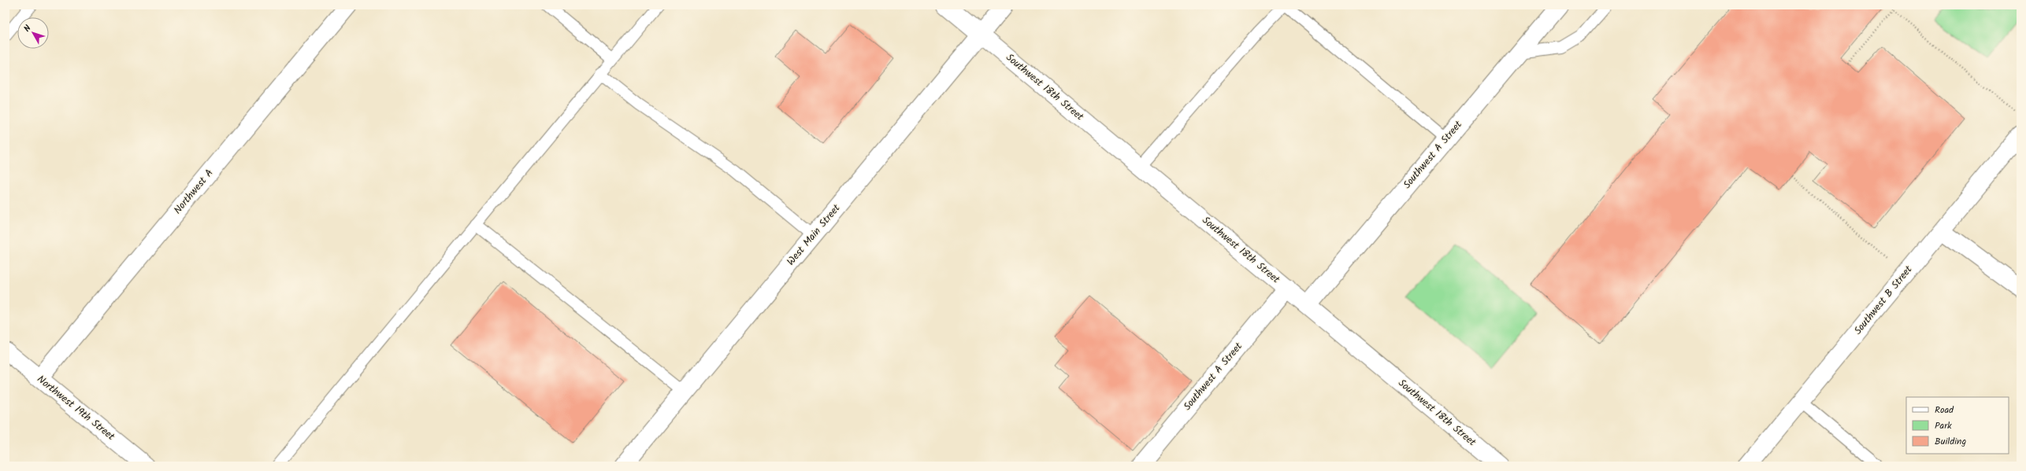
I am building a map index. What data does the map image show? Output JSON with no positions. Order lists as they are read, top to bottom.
{
  "streets": {
    "street": [
      "Southwest 18th Street",
      "Southwest A Street",
      "Northwest A",
      "West Main Street",
      "Southwest B Street",
      "Northwest 19th Street"
    ]
  },
  "crossings": [
    ["Southwest 18th Street", "Southwest A Street"],
    ["Southwest 18th Street", "West Main Street"],
    ["Northwest A", "Northwest 19th Street"]
  ],
  "legend": ["Road", "Park", "Building"],
  "north": "top left"
}
